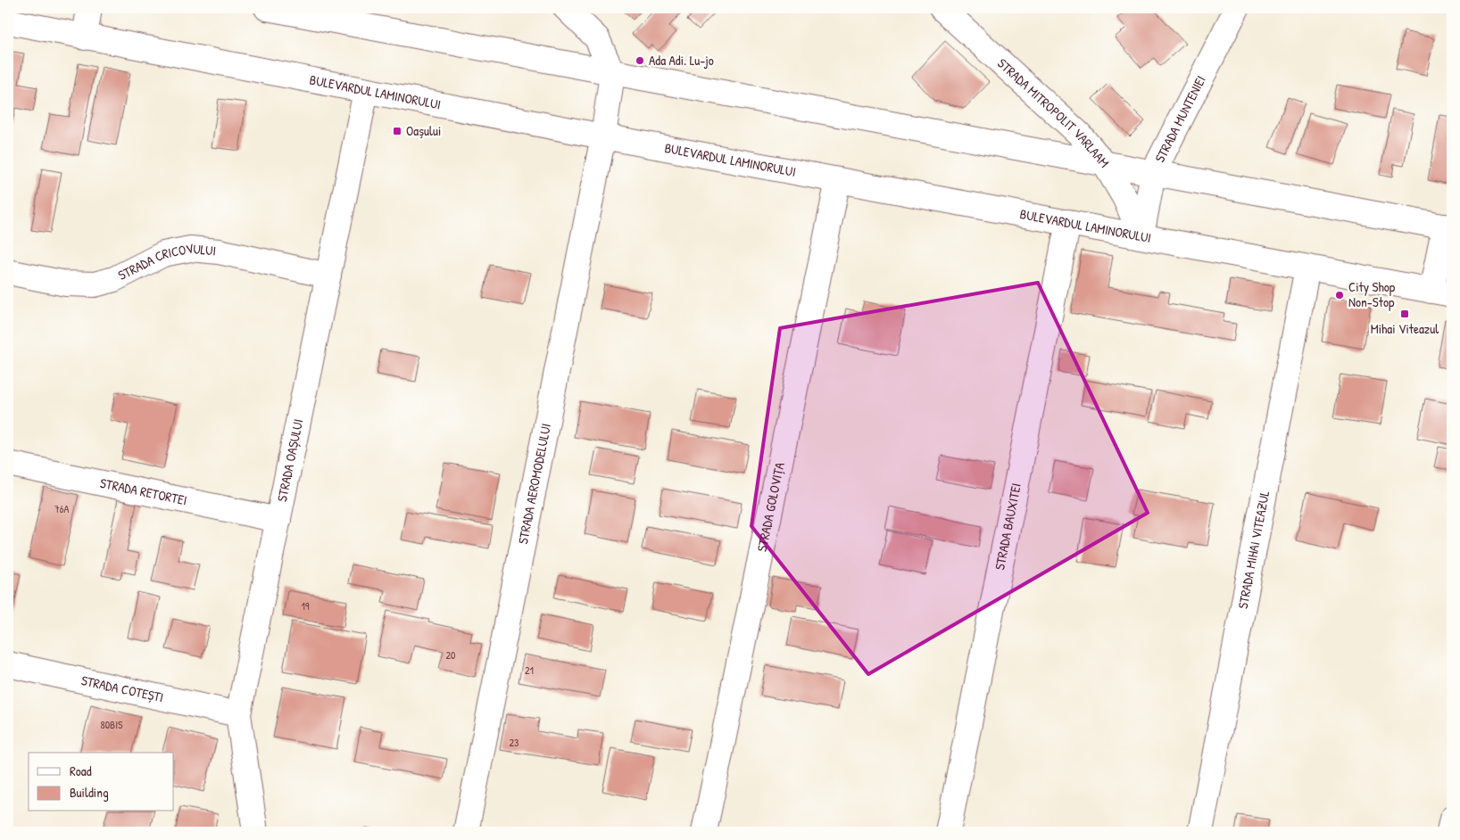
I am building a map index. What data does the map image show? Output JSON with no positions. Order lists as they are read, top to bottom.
{
  "streets": {
    "street": [
      "BULEVARDUL LAMINORULUI",
      "STRADA MITROPOLIT VARLAAM",
      "STRADA MUNTENIEI",
      "STRADA CRICOVULUI",
      "STRADA OAȘULUI",
      "STRADA AEROMODELULUI",
      "STRADA RETORTEI",
      "STRADA GOLOVIȚA",
      "STRADA BAUXITEI",
      "STRADA MIHAI VITEAZUL",
      "STRADA COTEȘTI"
    ]
  },
  "crossings": [
    ["BULEVARDUL LAMINORULUI", "STRADA MITROPOLIT VARLAAM"],
    ["BULEVARDUL LAMINORULUI", "STRADA MUNTENIEI"],
    ["BULEVARDUL LAMINORULUI", "STRADA OAȘULUI"],
    ["BULEVARDUL LAMINORULUI", "STRADA AEROMODELULUI"],
    ["BULEVARDUL LAMINORULUI", "STRADA GOLOVIȚA"],
    ["BULEVARDUL LAMINORULUI", "STRADA BAUXITEI"],
    ["BULEVARDUL LAMINORULUI", "STRADA MIHAI VITEAZUL"],
    ["STRADA MITROPOLIT VARLAAM", "STRADA MUNTENIEI"],
    ["STRADA CRICOVULUI", "STRADA OAȘULUI"],
    ["STRADA OAȘULUI", "STRADA RETORTEI"],
    ["STRADA OAȘULUI", "STRADA COTEȘTI"]
  ],
  "places": {
    "other": ["Ada Adi. Lu-jo", "City Shop Non-Stop"],
    "transit": ["Oașului", "Mihai Viteazul"]
  },
  "house_numbers": [
    "76A",
    "19",
    "20",
    "21",
    "80BIS",
    "23"
  ],
  "legend": ["Road", "Building"]
}
